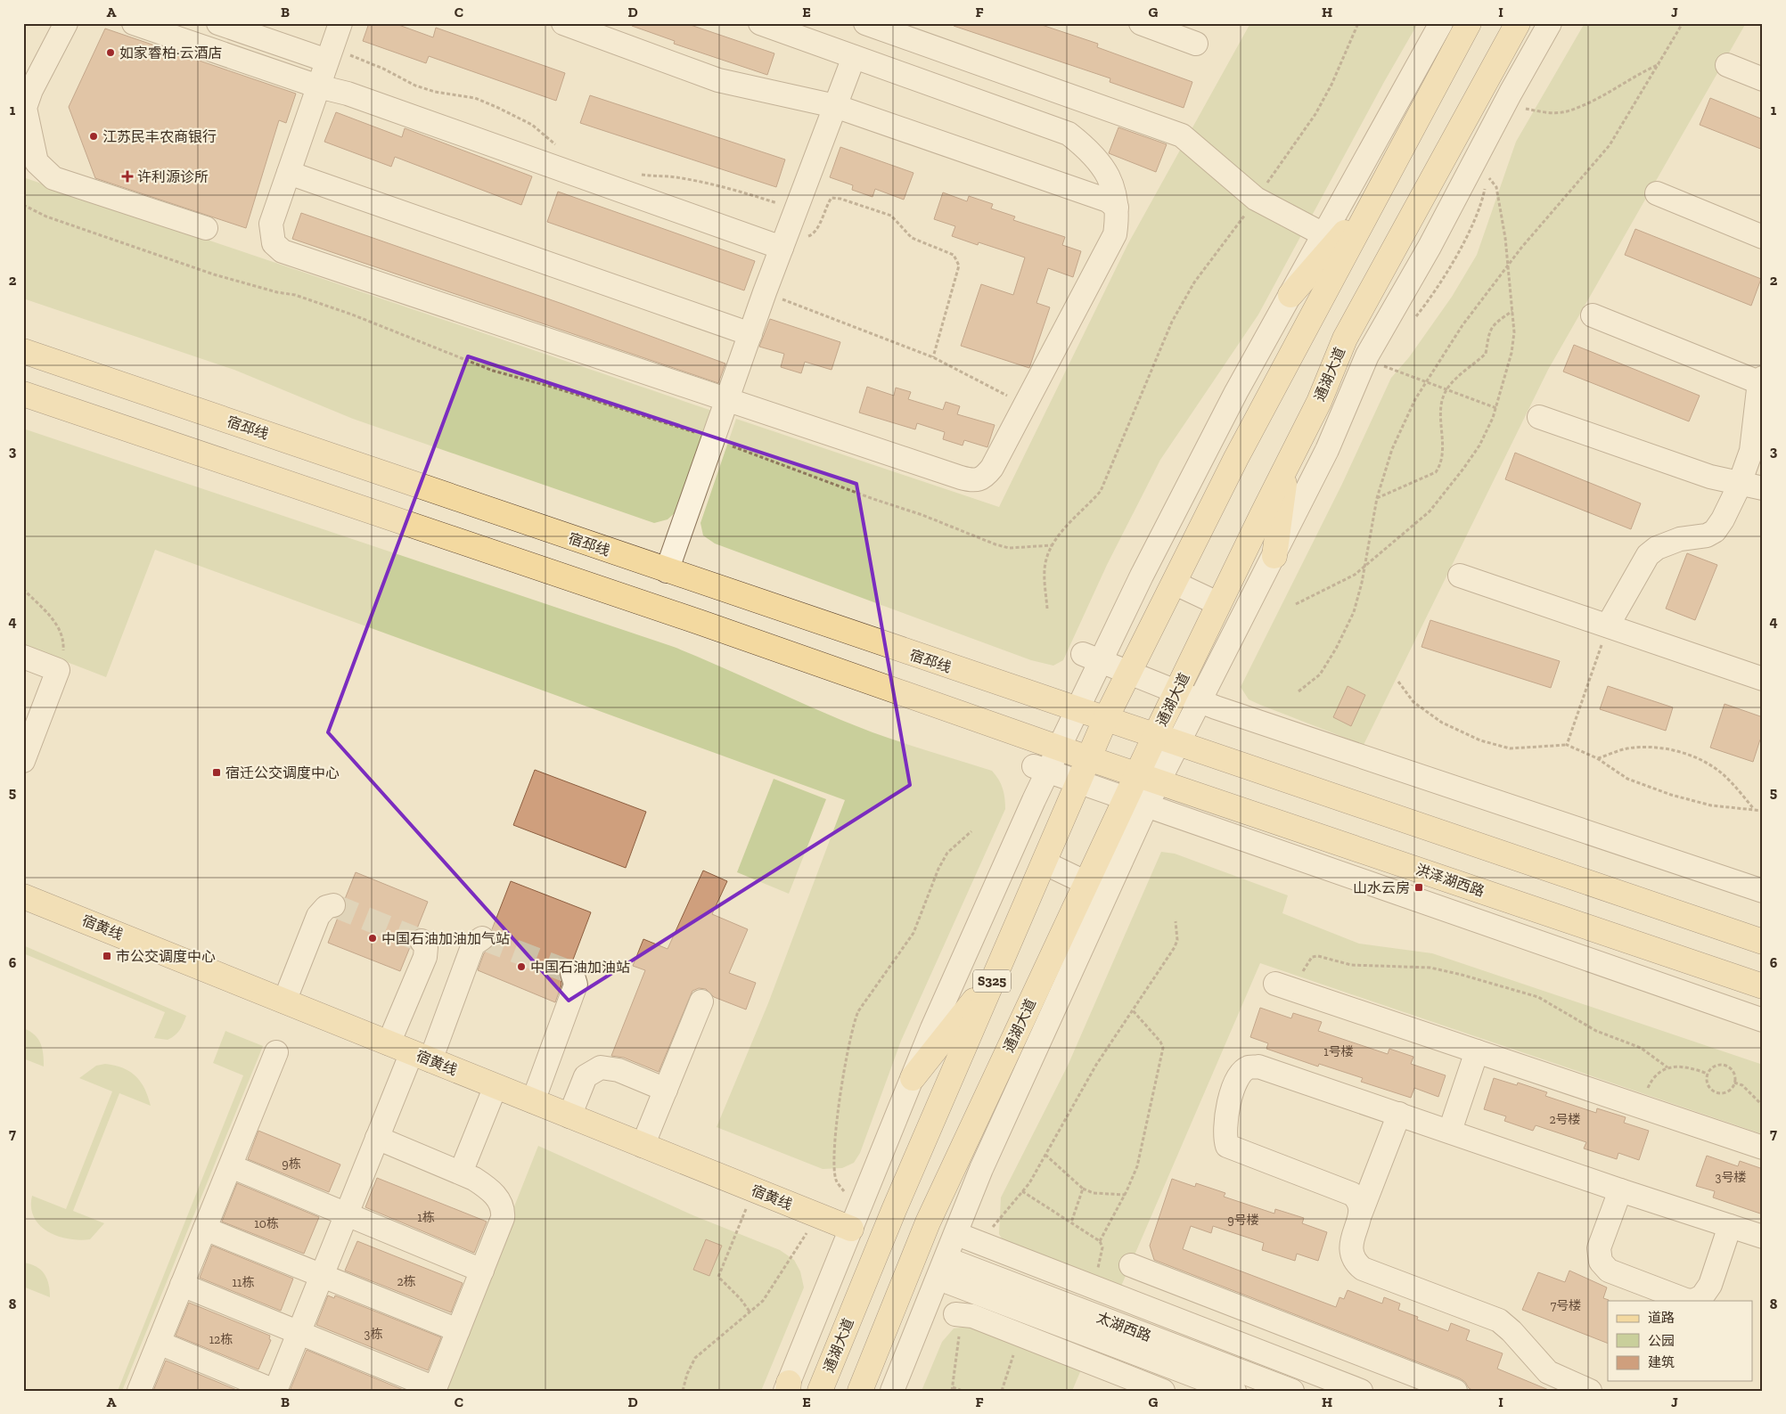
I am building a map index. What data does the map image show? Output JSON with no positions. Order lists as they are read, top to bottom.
{
  "streets": {
    "main road": [
      "通湖大道",
      "宿邳线",
      "洪泽湖西路",
      "宿黄线",
      "S325"
    ],
    "street": ["太湖西路"]
  },
  "crossings": [
    ["通湖大道", "宿邳线"],
    ["通湖大道", "洪泽湖西路"]
  ],
  "places": {
    "other": [
      "如家睿柏·云酒店",
      "江苏民丰农商银行",
      "中国石油加油加气站",
      "中国石油加油站"
    ],
    "health": ["许利源诊所"],
    "transit": ["宿迁公交调度中心", "山水云房", "市公交调度中心"]
  },
  "house_numbers": [
    "1号楼",
    "2号楼",
    "9栋",
    "3号楼",
    "1栋",
    "9号楼",
    "10栋",
    "2栋",
    "11栋",
    "7号楼",
    "3栋",
    "12栋"
  ],
  "legend": ["道路", "公园", "建筑"],
  "grid": {
    "columns": [
      "A",
      "B",
      "C",
      "D",
      "E",
      "F",
      "G",
      "H",
      "I",
      "J"
    ],
    "rows": [
      "1",
      "2",
      "3",
      "4",
      "5",
      "6",
      "7",
      "8"
    ]
  }
}
